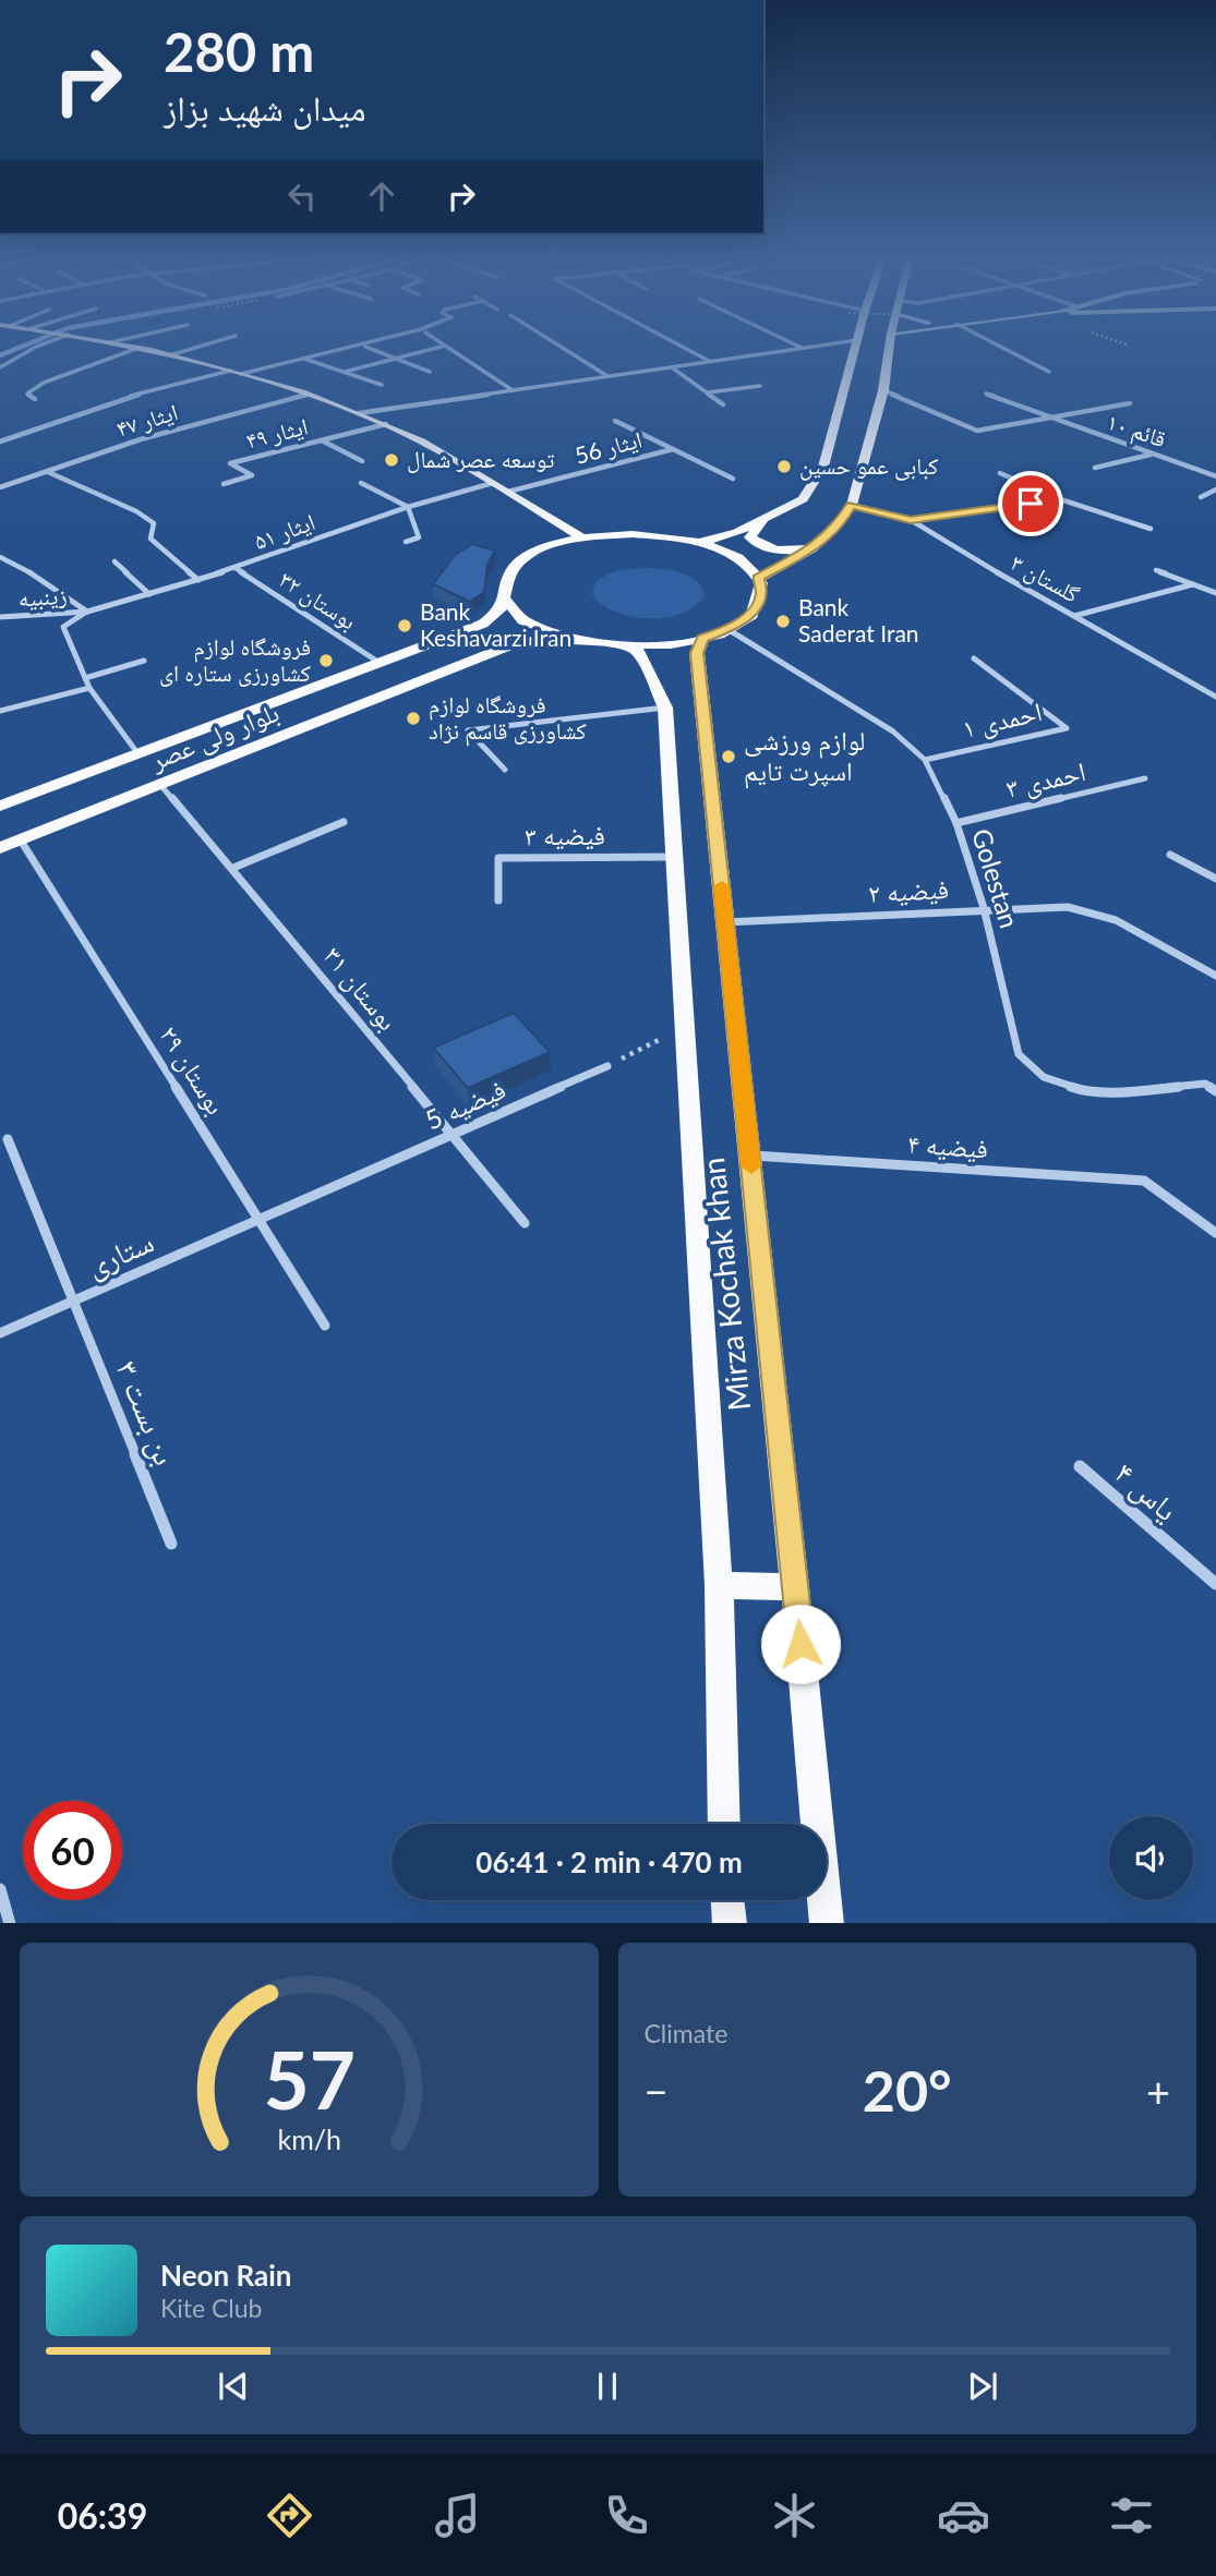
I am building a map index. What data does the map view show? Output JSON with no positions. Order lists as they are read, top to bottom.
{
  "streets": {
    "main road": ["بلوار ولی عصر", "Mirza Kochak khan"],
    "street": [
      "ایثار ۴۷",
      "قائم ۱۰",
      "ایثار ۴۹",
      "ایثار 56",
      "ایثار ۵۱",
      "گلستان ۳",
      "زینبیه",
      "بوستان ۳۲",
      "احمدی ۱",
      "احمدی ۳",
      "فیضیه ۳",
      "Golestan",
      "فیضیه ۲",
      "بوستان ۳۱",
      "بوستان ۲۹",
      "فیضیه 5",
      "فیضیه ۴",
      "ستاری",
      "بن بست ۳",
      "یاس ۴"
    ]
  },
  "crossings": [
    ["ایثار ۵۱", "زینبیه"],
    ["ایثار ۵۱", "بوستان ۳۲"],
    ["بوستان ۳۲", "بلوار ولی عصر"],
    ["احمدی ۱", "Golestan"],
    ["بلوار ولی عصر", "بوستان ۳۱"],
    ["بلوار ولی عصر", "بوستان ۲۹"],
    ["احمدی ۳", "Golestan"],
    ["فیضیه ۳", "Mirza Kochak khan"],
    ["Golestan", "فیضیه ۲"],
    ["فیضیه ۲", "Mirza Kochak khan"],
    ["بوستان ۳۱", "فیضیه 5"],
    ["بوستان ۲۹", "فیضیه 5"],
    ["بوستان ۲۹", "ستاری"],
    ["فیضیه 5", "ستاری"],
    ["فیضیه ۴", "Mirza Kochak khan"],
    ["ستاری", "بن بست ۳"]
  ],
  "places": [
    "توسعه عصر شمال",
    "کبابی عمو حسین",
    "Bank Saderat Iran",
    "Bank Keshavarzi Iran",
    "فروشگاه لوازم کشاورزی ستاره ای",
    "فروشگاه لوازم کشاورزی قاسم نژاد",
    "لوازم ورزشی اسپرت تایم"
  ],
  "page": {
    "turn": ["280 m", "میدان شهید بزاز"],
    "limit": "60",
    "trip": "06:41 · 2 min · 470 m",
    "tile": "Climate",
    "heat": ["−", "20°", "+"],
    "song": ["Neon Rain", "Kite Club"],
    "tabs": "06:39",
    "gauge": ["57", "km/h"]
  }
}
